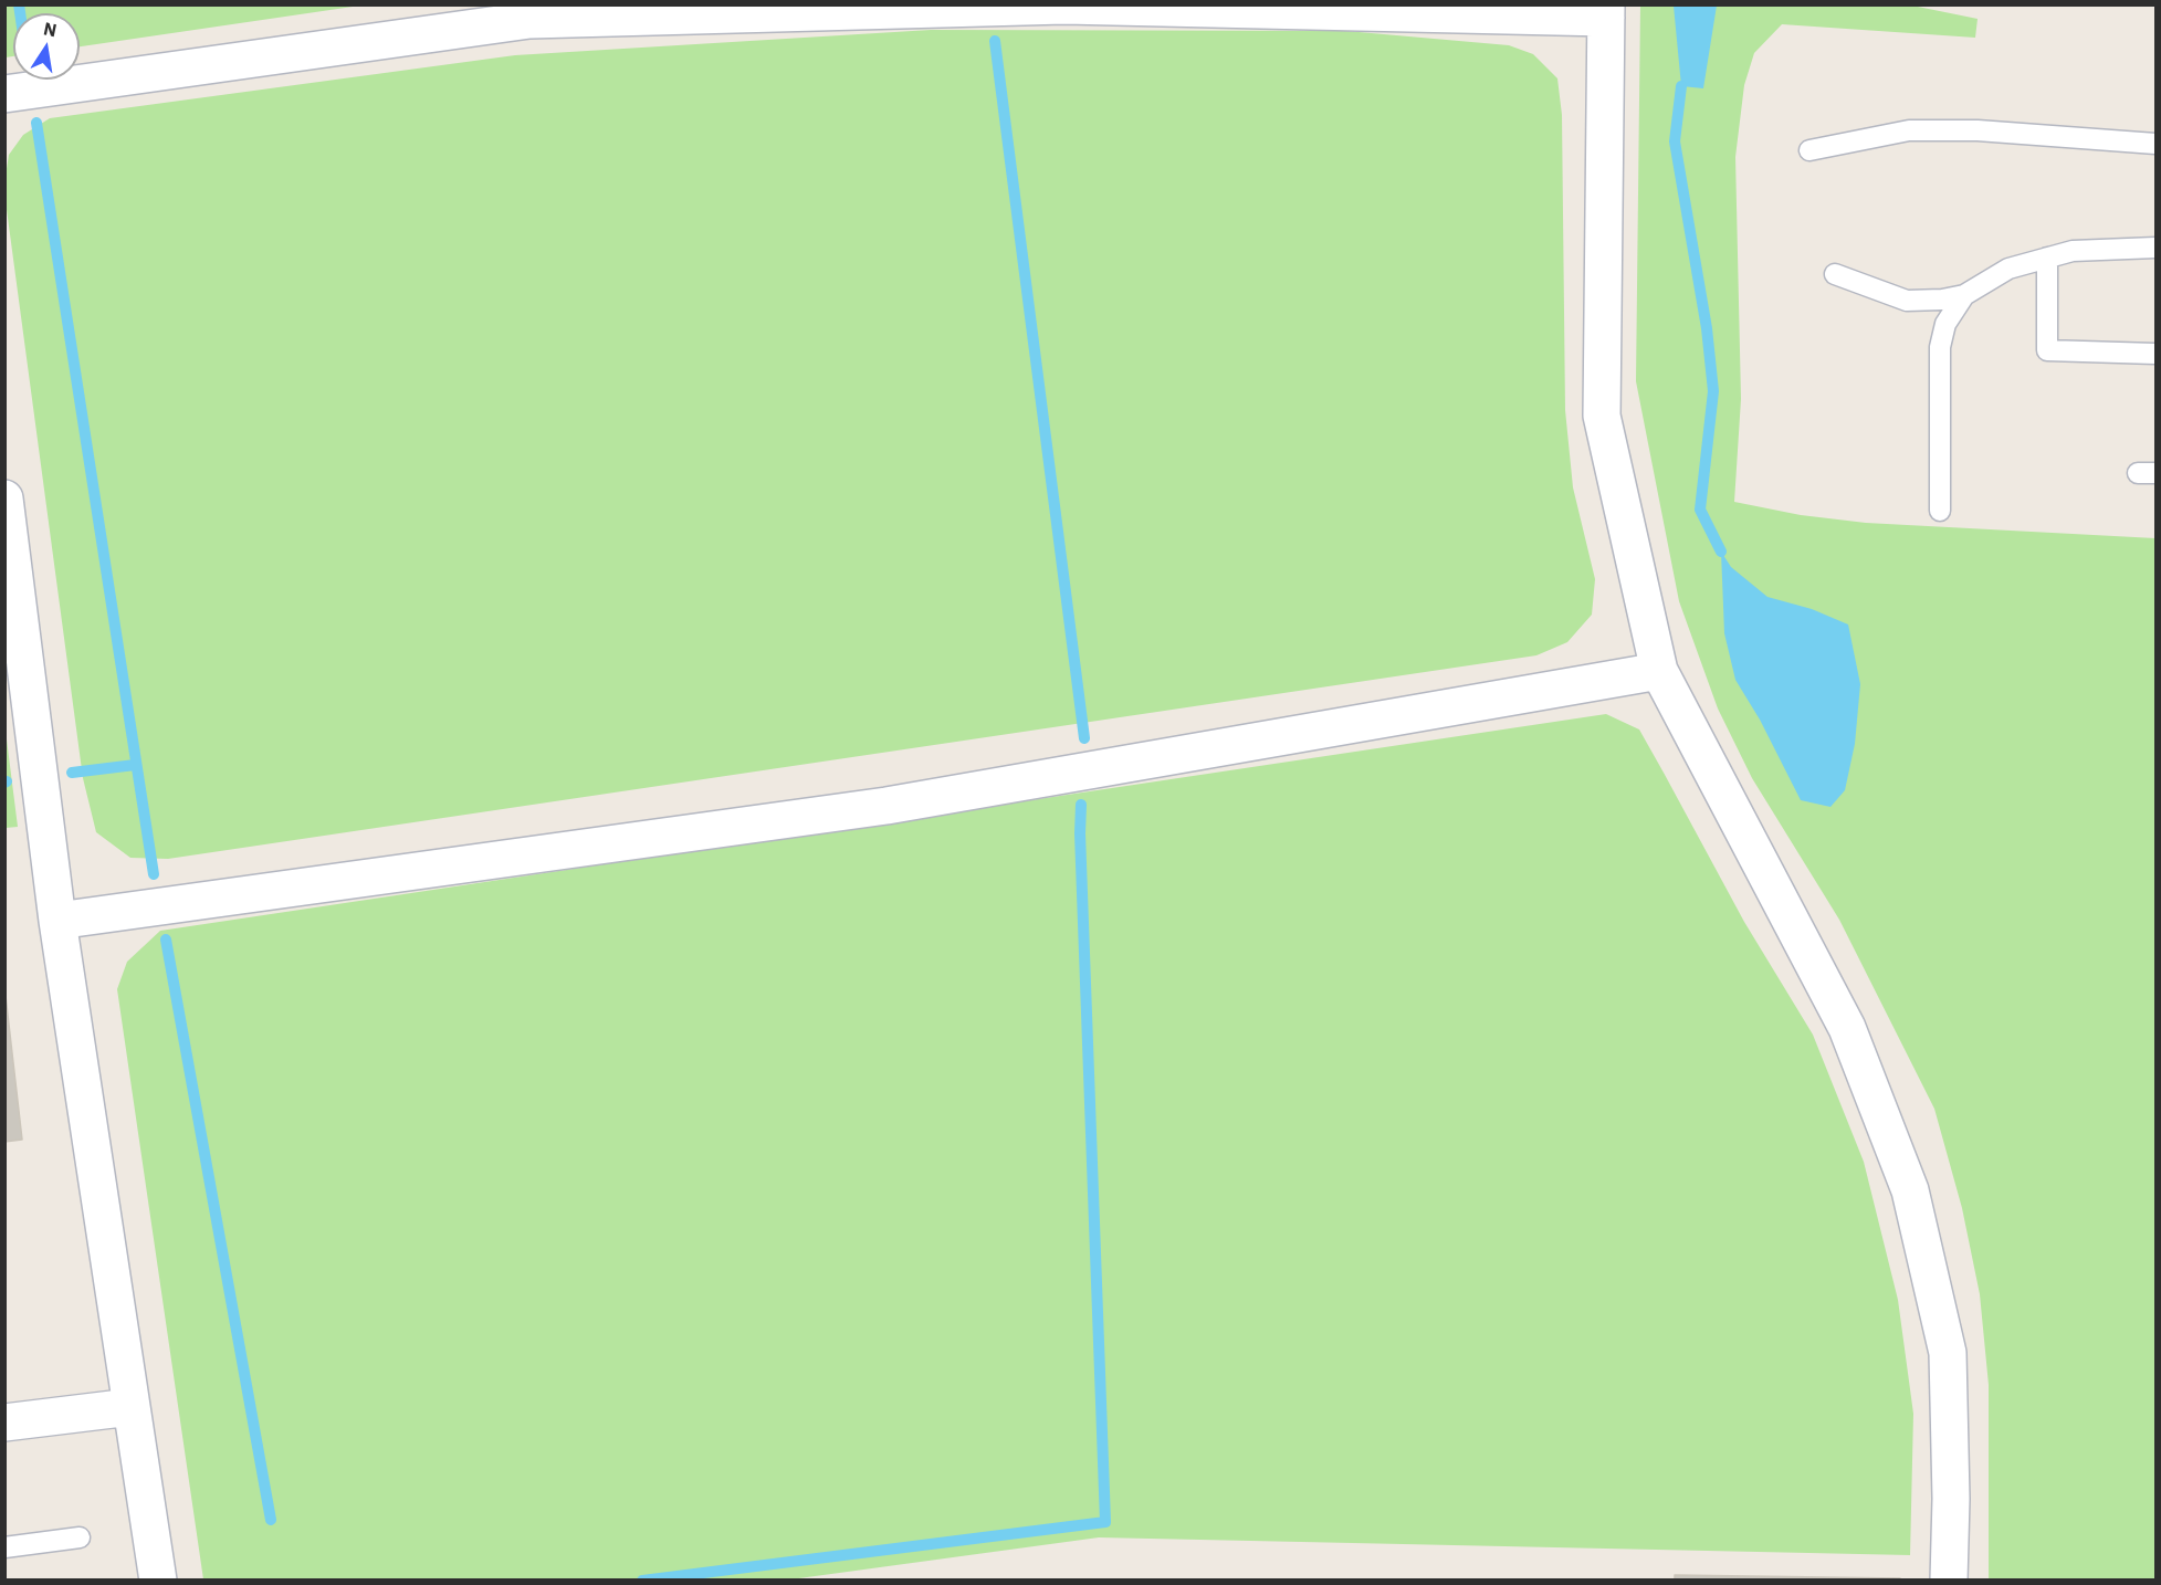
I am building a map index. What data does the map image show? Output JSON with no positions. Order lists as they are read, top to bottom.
{
  "north": "top"
}
